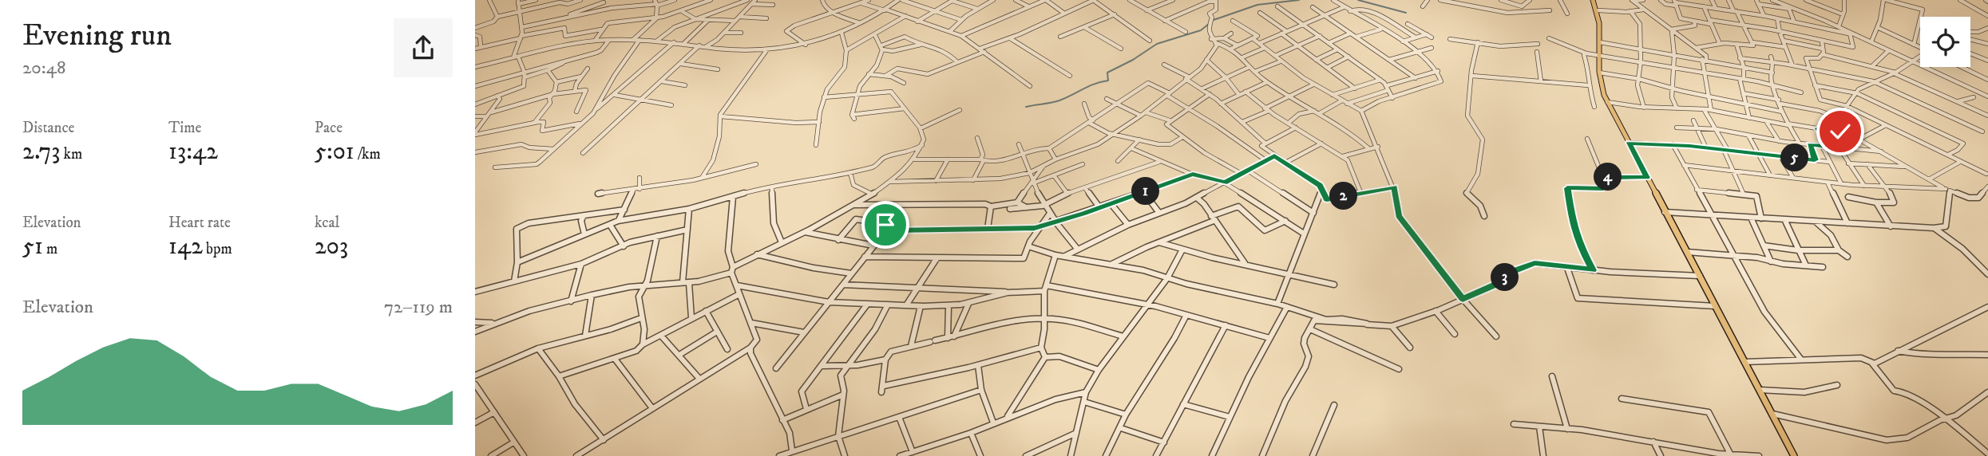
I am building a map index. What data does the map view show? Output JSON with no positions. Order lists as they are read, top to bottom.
{
  "page": {
    "heading": ["Evening run", "20:48"],
    "stats": [
      ["Distance", "2.73 km"],
      ["Time", "13:42"],
      ["Pace", "5:01 /km"],
      ["Elevation", "51 m"],
      ["Heart rate", "142 bpm"],
      ["kcal", "203"]
    ],
    "pins": [
      "5",
      "4",
      "1",
      "2",
      "3"
    ],
    "chart": ["Elevation", "72–119 m"]
  }
}
